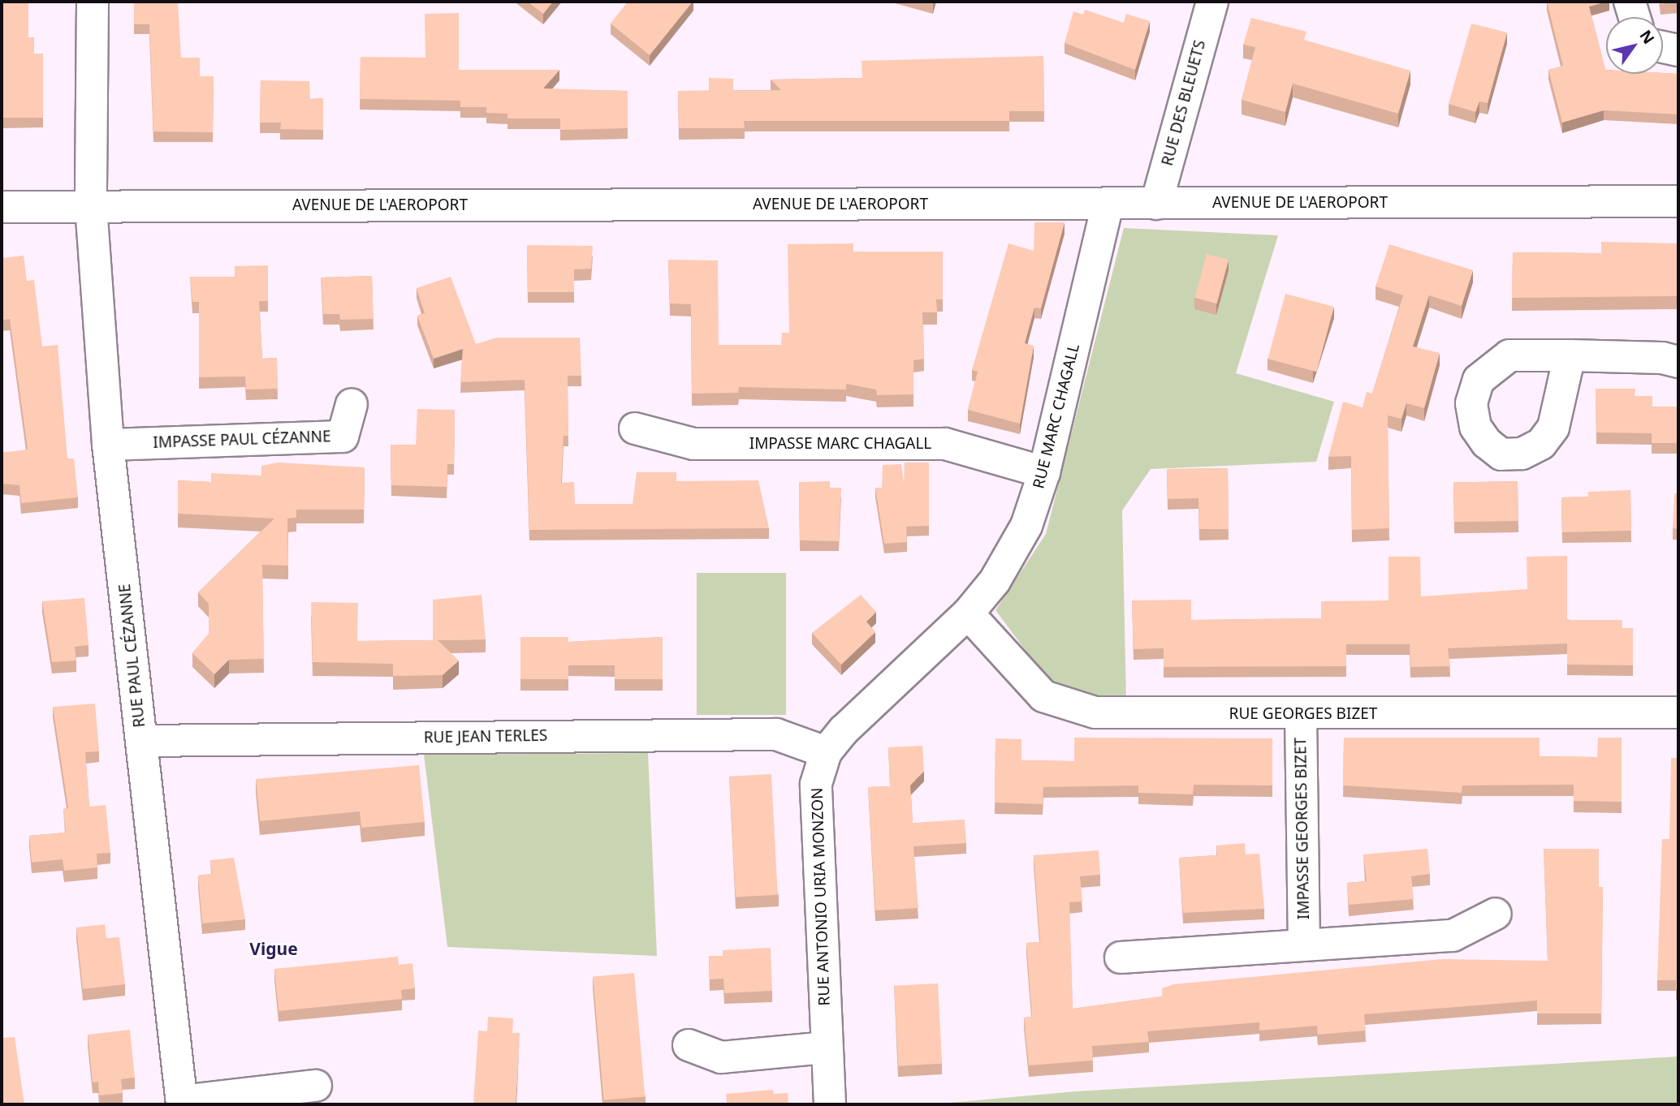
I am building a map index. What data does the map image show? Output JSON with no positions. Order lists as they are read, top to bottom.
{
  "streets": {
    "street": [
      "RUE DES BLEUETS",
      "AVENUE DE L'AEROPORT",
      "RUE MARC CHAGALL",
      "IMPASSE PAUL CÉZANNE",
      "IMPASSE MARC CHAGALL",
      "RUE PAUL CÉZANNE",
      "RUE GEORGES BIZET",
      "RUE JEAN TERLES",
      "IMPASSE GEORGES BIZET",
      "RUE ANTONIO URIA MONZON"
    ]
  },
  "crossings": [
    ["RUE DES BLEUETS", "AVENUE DE L'AEROPORT"],
    ["AVENUE DE L'AEROPORT", "RUE MARC CHAGALL"],
    ["AVENUE DE L'AEROPORT", "RUE PAUL CÉZANNE"],
    ["RUE MARC CHAGALL", "IMPASSE MARC CHAGALL"],
    ["RUE MARC CHAGALL", "RUE GEORGES BIZET"],
    ["RUE MARC CHAGALL", "RUE ANTONIO URIA MONZON"],
    ["IMPASSE PAUL CÉZANNE", "RUE PAUL CÉZANNE"],
    ["RUE PAUL CÉZANNE", "RUE JEAN TERLES"],
    ["RUE GEORGES BIZET", "IMPASSE GEORGES BIZET"],
    ["RUE GEORGES BIZET", "RUE ANTONIO URIA MONZON"],
    ["RUE JEAN TERLES", "RUE ANTONIO URIA MONZON"]
  ],
  "districts": ["Vigue"],
  "north": "top right"
}
